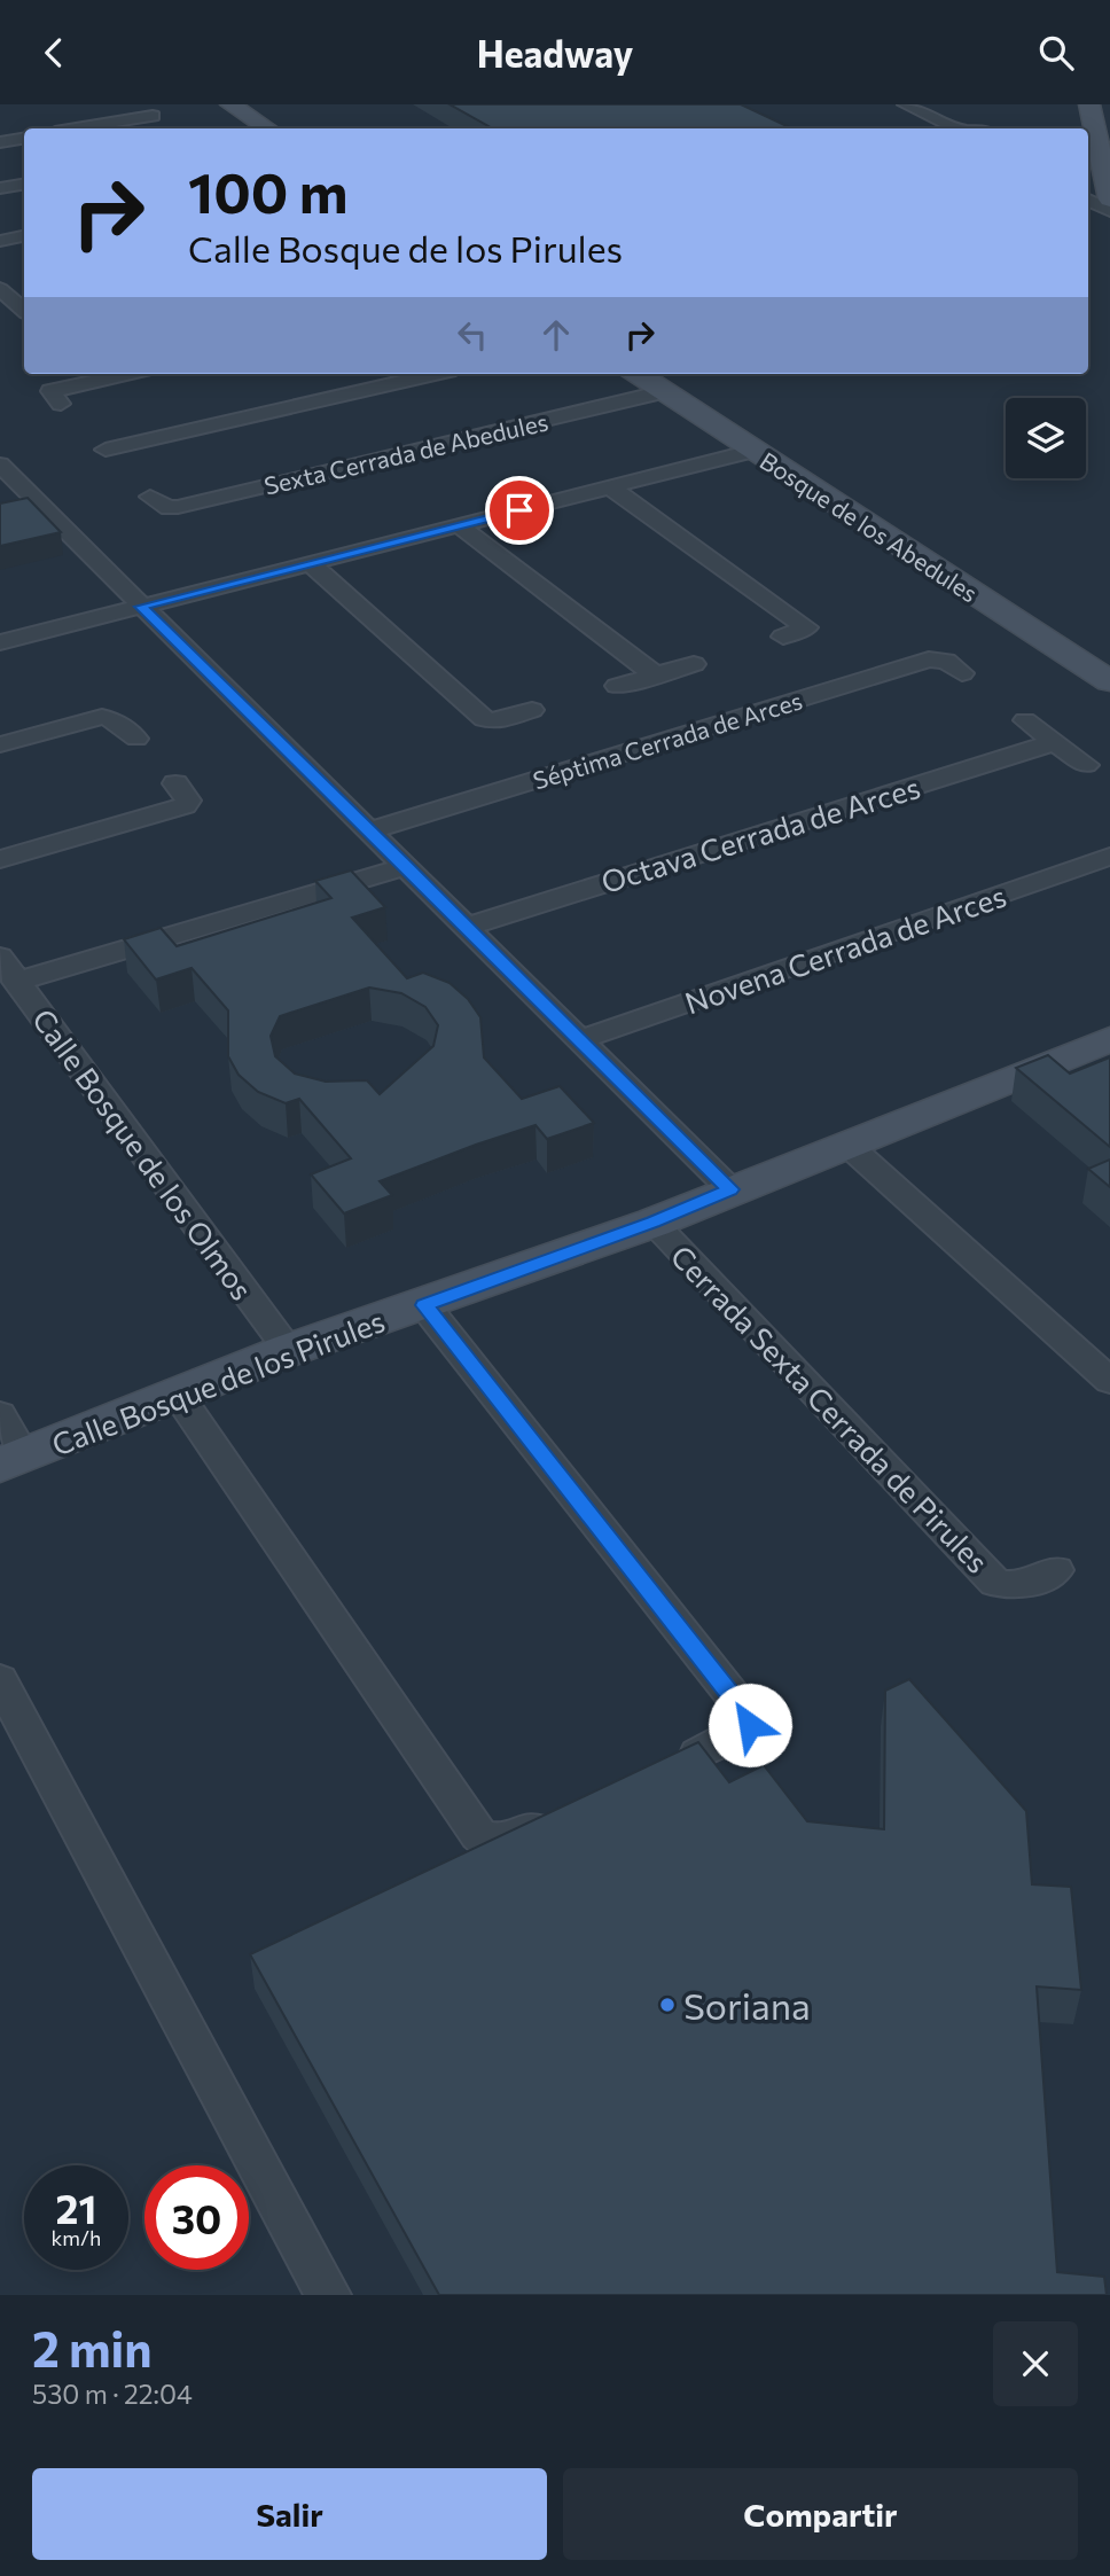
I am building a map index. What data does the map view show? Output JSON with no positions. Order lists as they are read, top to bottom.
{
  "streets": {
    "street": [
      "Sexta Cerrada de Abedules",
      "Bosque de los Abedules",
      "Séptima Cerrada de Arces",
      "Octava Cerrada de Arces",
      "Novena Cerrada de Arces",
      "Calle Bosque de los Olmos",
      "Calle Bosque de los Pirules",
      "Cerrada Sexta Cerrada de Pirules"
    ]
  },
  "crossings": [
    ["Sexta Cerrada de Abedules", "Bosque de los Abedules"],
    ["Calle Bosque de los Olmos", "Calle Bosque de los Pirules"],
    ["Calle Bosque de los Pirules", "Cerrada Sexta Cerrada de Pirules"]
  ],
  "places": ["Soriana"],
  "page": {
    "header": "Headway",
    "turn": ["100 m", "Calle Bosque de los Pirules"],
    "speed": "21 km/h",
    "limit": "30",
    "heading": ["2 min", "530 m · 22:04"],
    "buttons": ["Salir", "Compartir"]
  }
}
